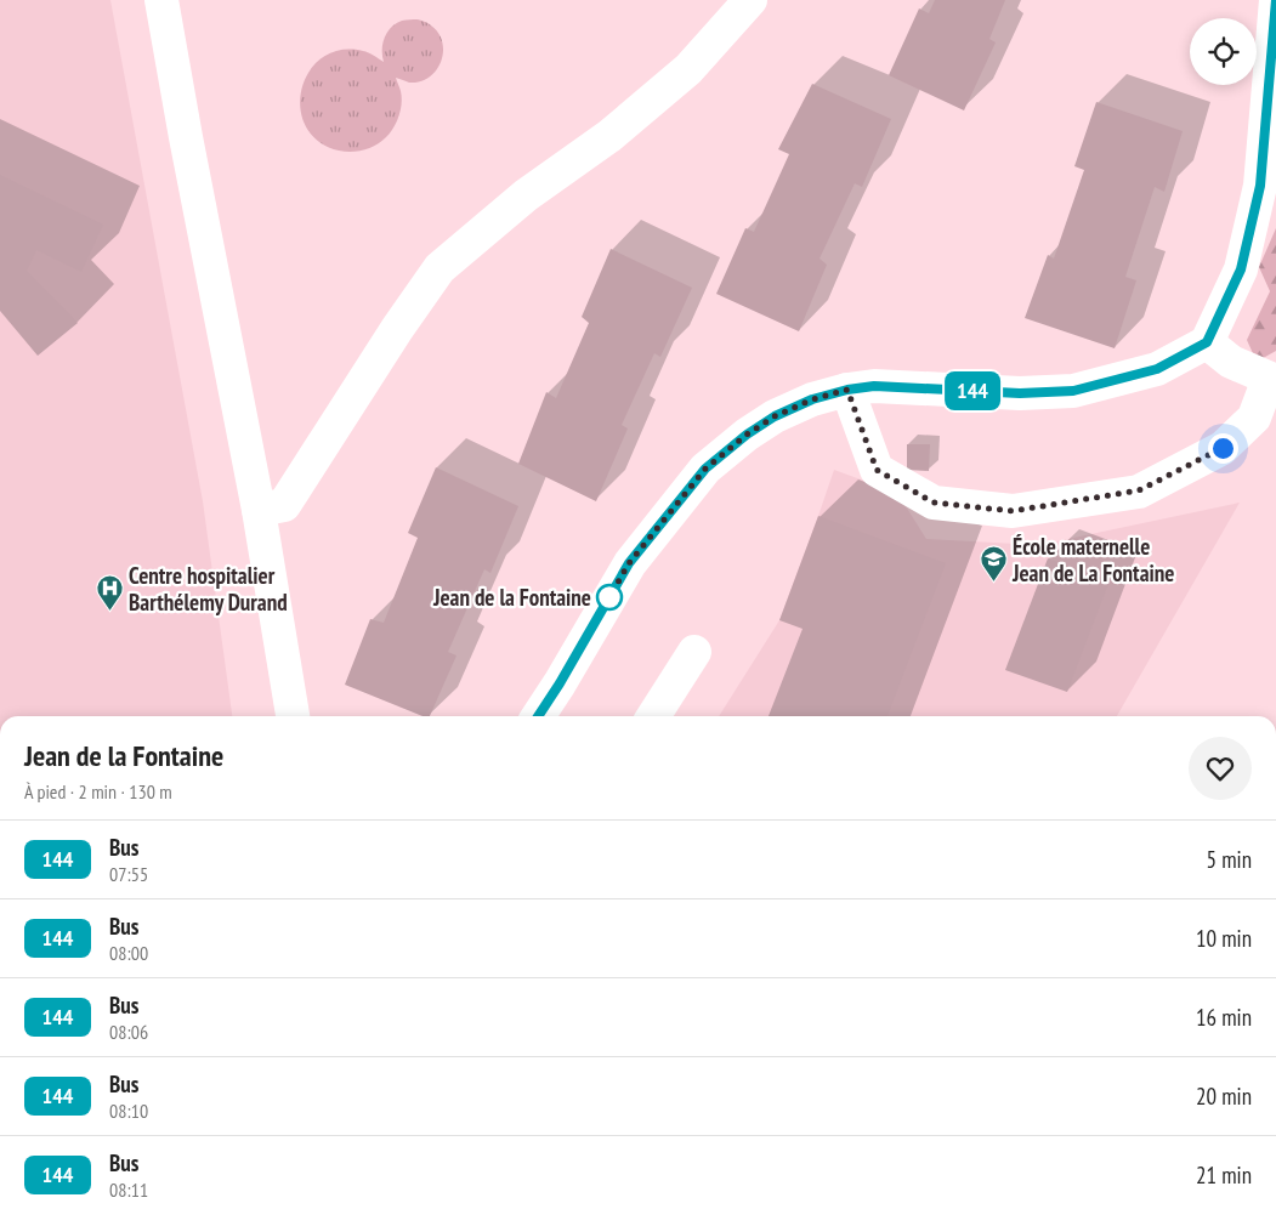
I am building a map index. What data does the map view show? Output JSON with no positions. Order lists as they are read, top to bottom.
{
  "places": {
    "school or university": ["École maternelle Jean de La Fontaine"],
    "other": ["Jean de la Fontaine"],
    "hospital": ["Centre hospitalier Barthélemy Durand"]
  },
  "lines": ["bus line 144"],
  "page": {
    "on_map": "144",
    "heading": ["Jean de la Fontaine", "À pied · 2 min · 130 m"],
    "list": [
      {
        "mark": "144",
        "name": "Bus",
        "note": "07:55",
        "value": "5 min"
      },
      {
        "mark": "144",
        "name": "Bus",
        "note": "08:00",
        "value": "10 min"
      },
      {
        "mark": "144",
        "name": "Bus",
        "note": "08:06",
        "value": "16 min"
      },
      {
        "mark": "144",
        "name": "Bus",
        "note": "08:10",
        "value": "20 min"
      },
      {
        "mark": "144",
        "name": "Bus",
        "note": "08:11",
        "value": "21 min"
      }
    ]
  }
}
